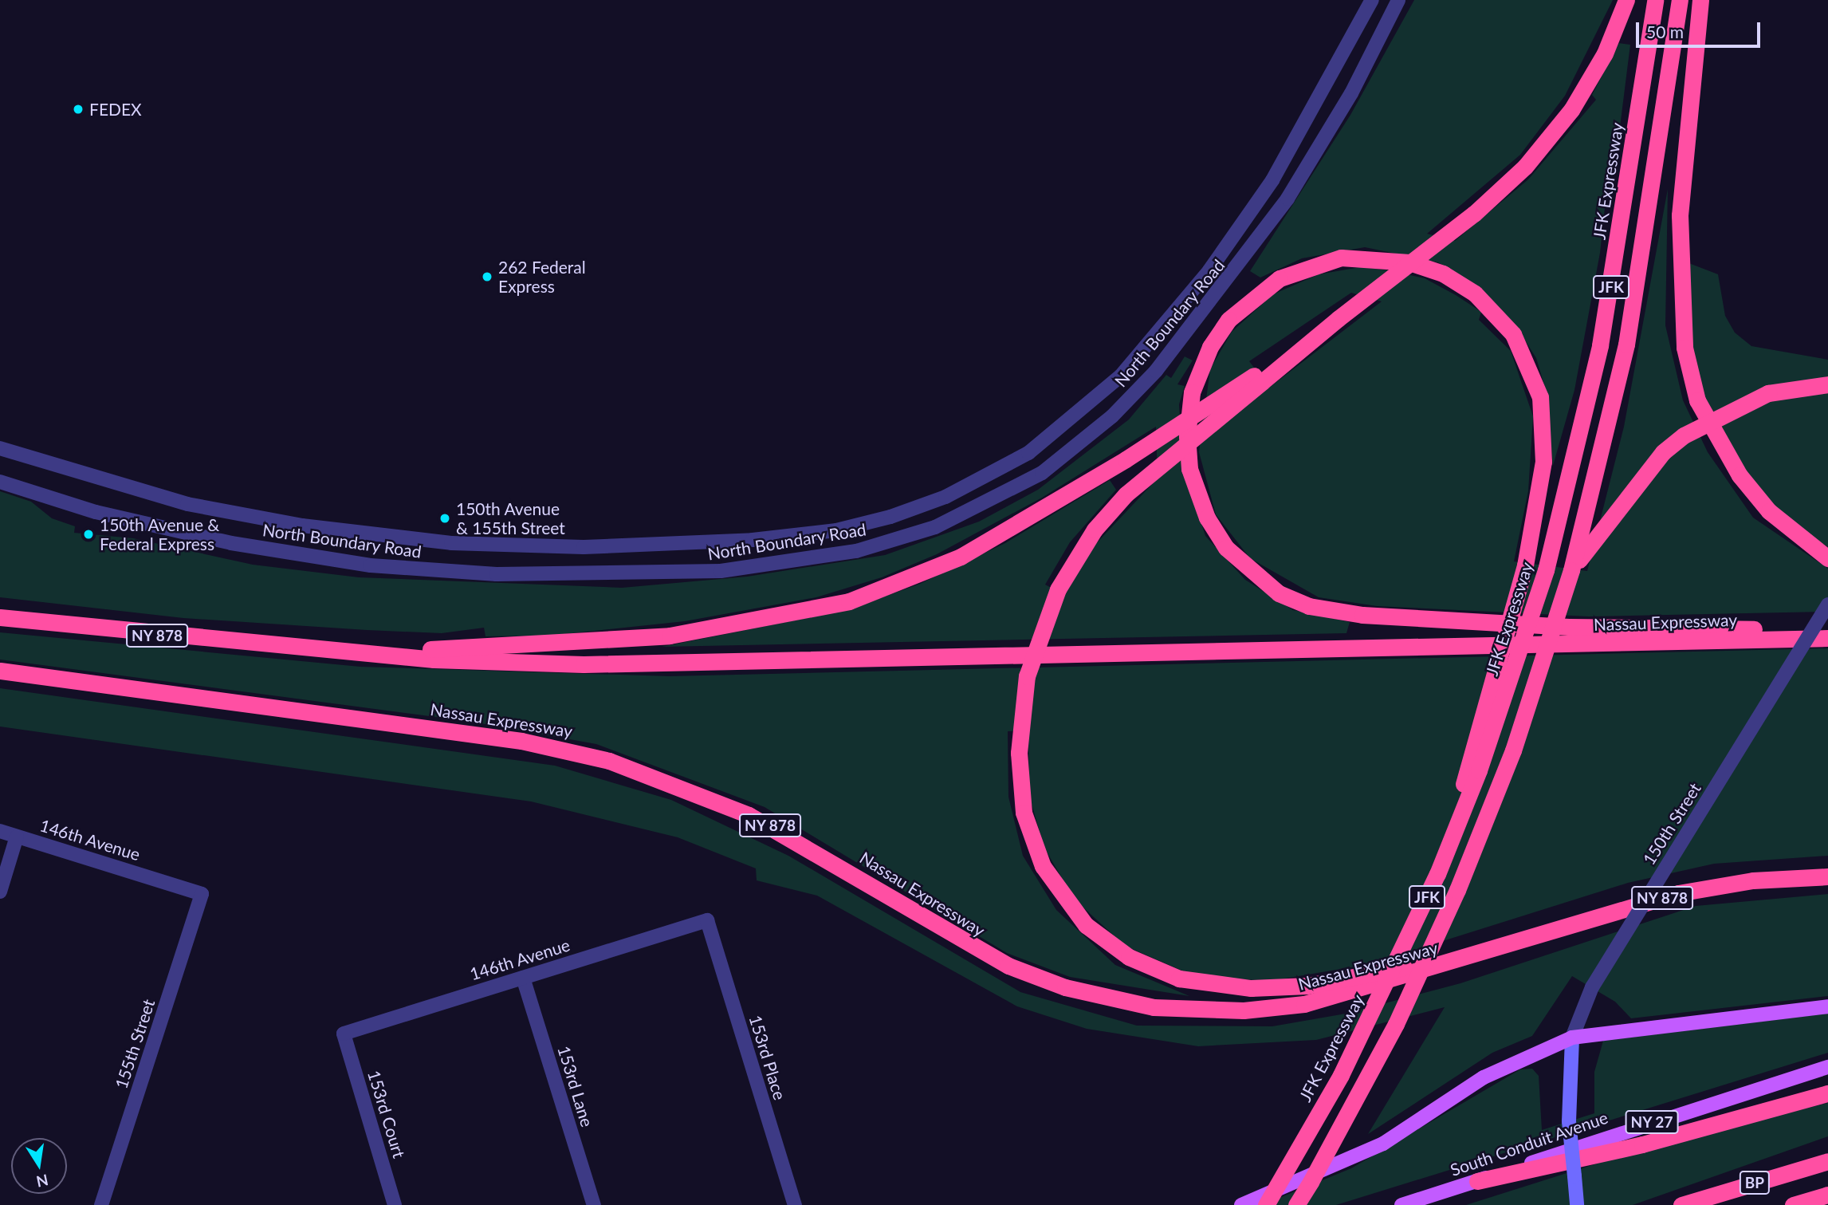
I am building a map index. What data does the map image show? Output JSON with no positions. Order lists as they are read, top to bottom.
{
  "streets": {
    "highway": [
      "JFK Expressway",
      "JFK",
      "Nassau Expressway",
      "NY 878",
      "BP"
    ],
    "main road": ["150th Street", "NY 27", "South Conduit Avenue"],
    "street": [
      "North Boundary Road",
      "146th Avenue",
      "155th Street",
      "153rd Place",
      "153rd Lane",
      "153rd Court"
    ]
  },
  "crossings": [
    ["146th Avenue", "155th Street"],
    ["146th Avenue", "153rd Place"],
    ["146th Avenue", "153rd Lane"],
    ["146th Avenue", "153rd Court"]
  ],
  "places": [
    "FEDEX",
    "262 Federal Express",
    "150th Avenue & 155th Street",
    "150th Avenue & Federal Express"
  ],
  "scale_bar": "50 m",
  "north": "bottom"
}
